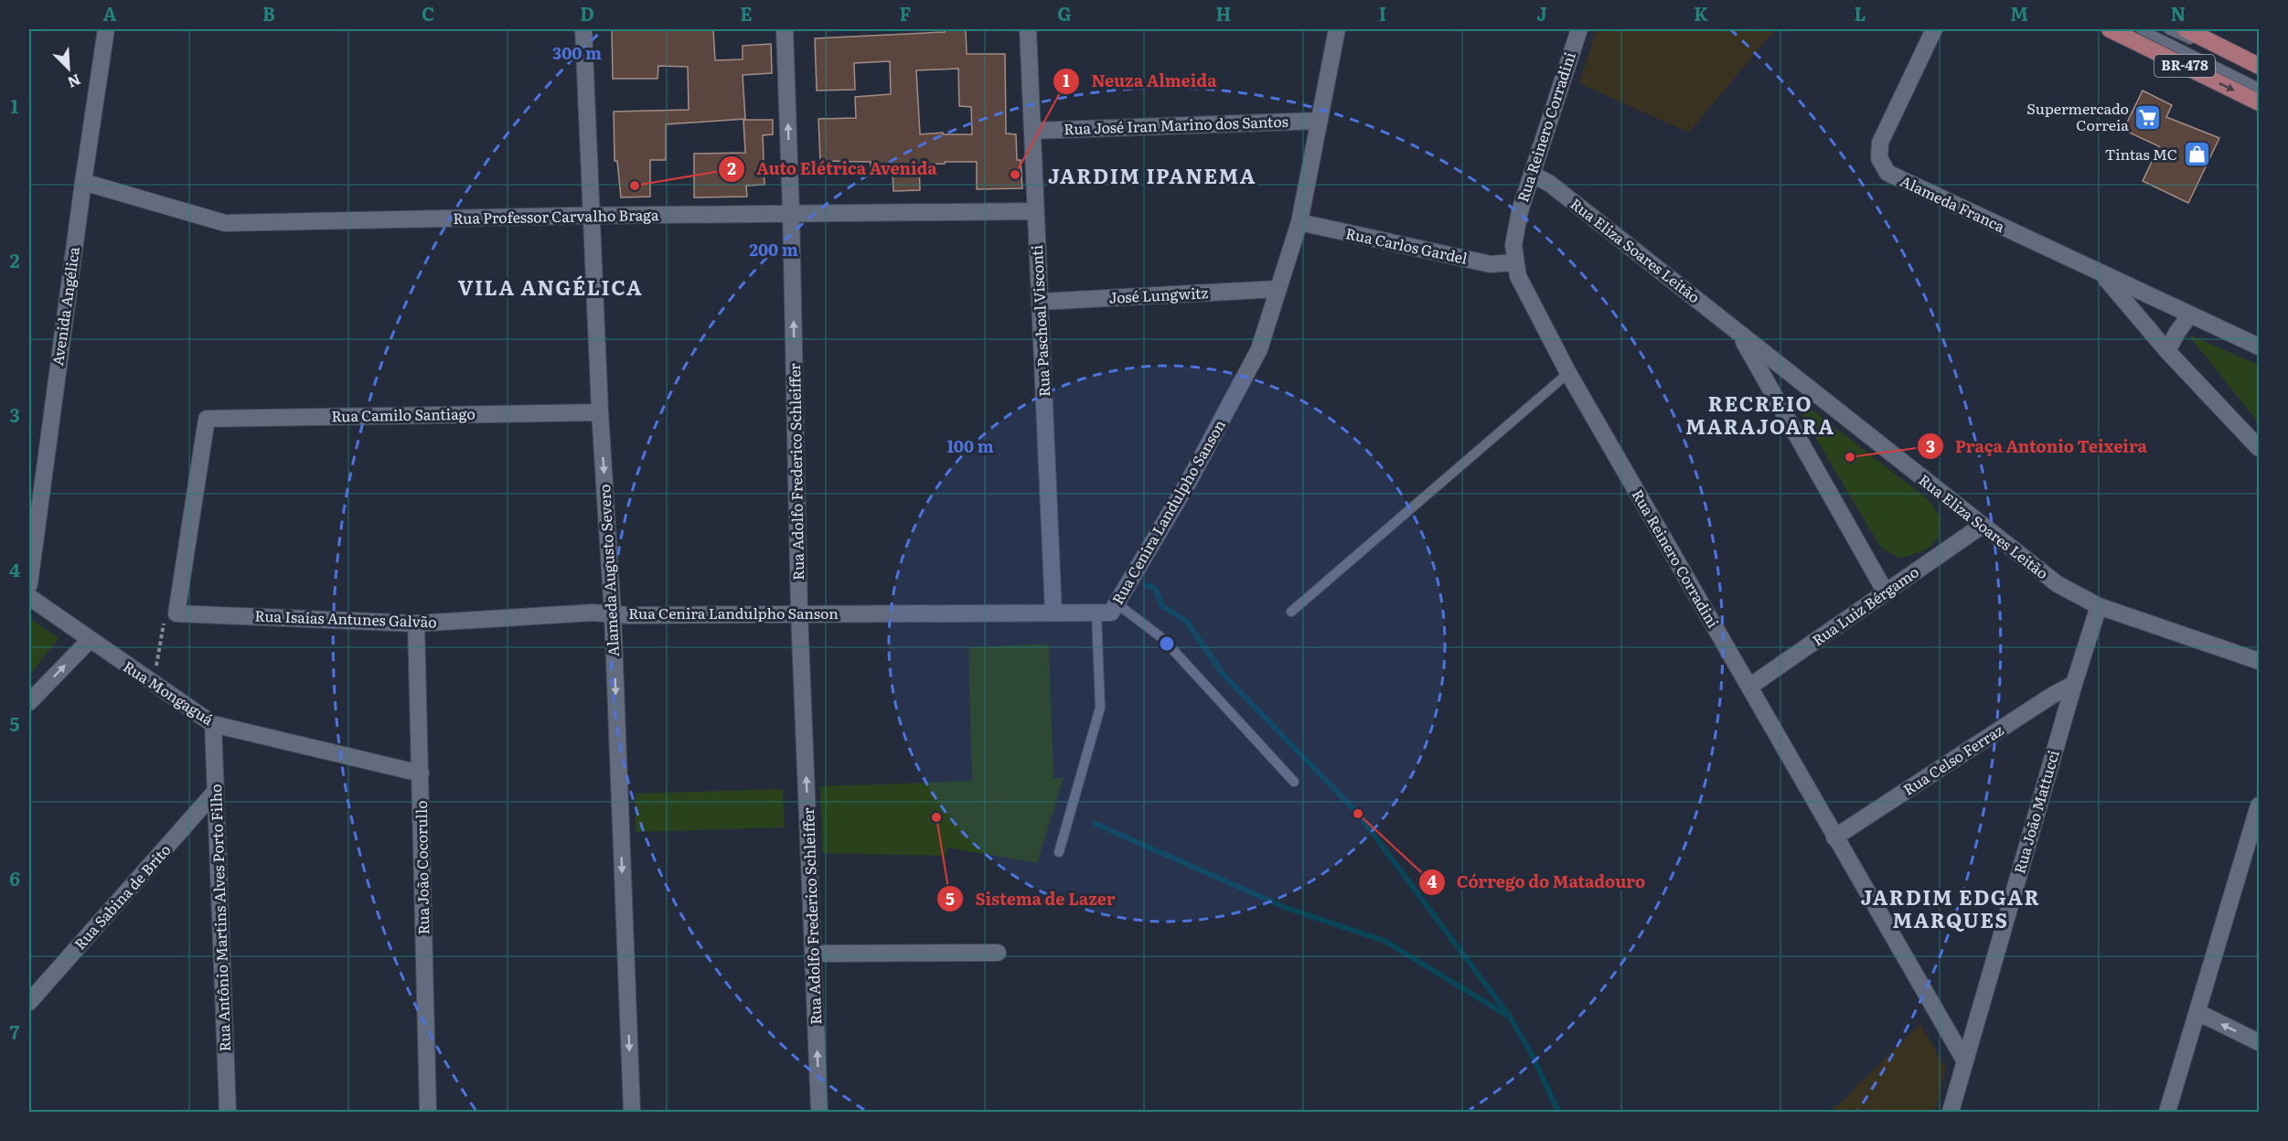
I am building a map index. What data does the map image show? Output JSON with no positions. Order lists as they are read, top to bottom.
{
  "streets": {
    "main road": ["BR-478"],
    "street": [
      "Rua José Iran Marino dos Santos",
      "Rua Reinero Corradini",
      "Alameda Franca",
      "Rua Professor Carvalho Braga",
      "Rua Carlos Gardel",
      "Rua Eliza Soares Leitão",
      "José Lungwitz",
      "Avenida Angélica",
      "Rua Paschoal Visconti",
      "Rua Camilo Santiago",
      "Rua Adolfo Frederico Schleiffer",
      "Rua Cenira Landulpho Sanson",
      "Alameda Augusto Severo",
      "Rua Luiz Bérgamo",
      "Rua Isaías Antunes Galvão",
      "Rua Mongaguá",
      "Rua Celso Ferraz",
      "Rua João Mattucci",
      "Rua João Cocorullo",
      "Rua Sabina de Brito",
      "Rua Antônio Martins Alves Porto Filho"
    ]
  },
  "crossings": [
    ["Rua José Iran Marino dos Santos", "Rua Paschoal Visconti"],
    ["Rua José Iran Marino dos Santos", "Rua Cenira Landulpho Sanson"],
    ["Rua Reinero Corradini", "Rua Carlos Gardel"],
    ["Rua Reinero Corradini", "Rua Eliza Soares Leitão"],
    ["Rua Reinero Corradini", "Rua Luiz Bérgamo"],
    ["Rua Reinero Corradini", "Rua Celso Ferraz"],
    ["Rua Reinero Corradini", "Rua João Mattucci"],
    ["Rua Professor Carvalho Braga", "Avenida Angélica"],
    ["Rua Professor Carvalho Braga", "Rua Paschoal Visconti"],
    ["Rua Professor Carvalho Braga", "Rua Adolfo Frederico Schleiffer"],
    ["Rua Professor Carvalho Braga", "Alameda Augusto Severo"],
    ["Rua Carlos Gardel", "Rua Cenira Landulpho Sanson"],
    ["Rua Eliza Soares Leitão", "Rua Luiz Bérgamo"],
    ["Rua Eliza Soares Leitão", "Rua João Mattucci"],
    ["José Lungwitz", "Rua Paschoal Visconti"],
    ["José Lungwitz", "Rua Cenira Landulpho Sanson"],
    ["Rua Paschoal Visconti", "Rua Cenira Landulpho Sanson"],
    ["Rua Camilo Santiago", "Alameda Augusto Severo"],
    ["Rua Camilo Santiago", "Rua Isaías Antunes Galvão"],
    ["Rua Adolfo Frederico Schleiffer", "Rua Cenira Landulpho Sanson"],
    ["Rua Cenira Landulpho Sanson", "Alameda Augusto Severo"],
    ["Rua Cenira Landulpho Sanson", "Rua Isaías Antunes Galvão"],
    ["Alameda Augusto Severo", "Rua Isaías Antunes Galvão"],
    ["Rua Isaías Antunes Galvão", "Rua João Cocorullo"],
    ["Rua Mongaguá", "Rua João Cocorullo"],
    ["Rua Mongaguá", "Rua Antônio Martins Alves Porto Filho"],
    ["Rua Celso Ferraz", "Rua João Mattucci"],
    ["Rua Sabina de Brito", "Rua Antônio Martins Alves Porto Filho"]
  ],
  "one_way": ["Rua Adolfo Frederico Schleiffer", "Alameda Augusto Severo"],
  "districts": [
    "JARDIM IPANEMA",
    "VILA ANGÉLICA",
    "RECREIO MARAJOARA",
    "JARDIM EDGAR MARQUES"
  ],
  "places": {
    "supermarket": ["Supermercado Correia"],
    "shop": ["Tintas MC"],
    "other": [
      "Neuza Almeida",
      "Auto Elétrica Avenida",
      "Praça Antonio Teixeira",
      "Córrego do Matadouro",
      "Sistema de Lazer"
    ]
  },
  "north": "bottom right",
  "grid": {
    "columns": [
      "A",
      "B",
      "C",
      "D",
      "E",
      "F",
      "G",
      "H",
      "I",
      "J",
      "K",
      "L",
      "M",
      "N"
    ],
    "rows": [
      "1",
      "2",
      "3",
      "4",
      "5",
      "6",
      "7"
    ]
  },
  "rings": ["300 m", "200 m", "100 m"]
}
